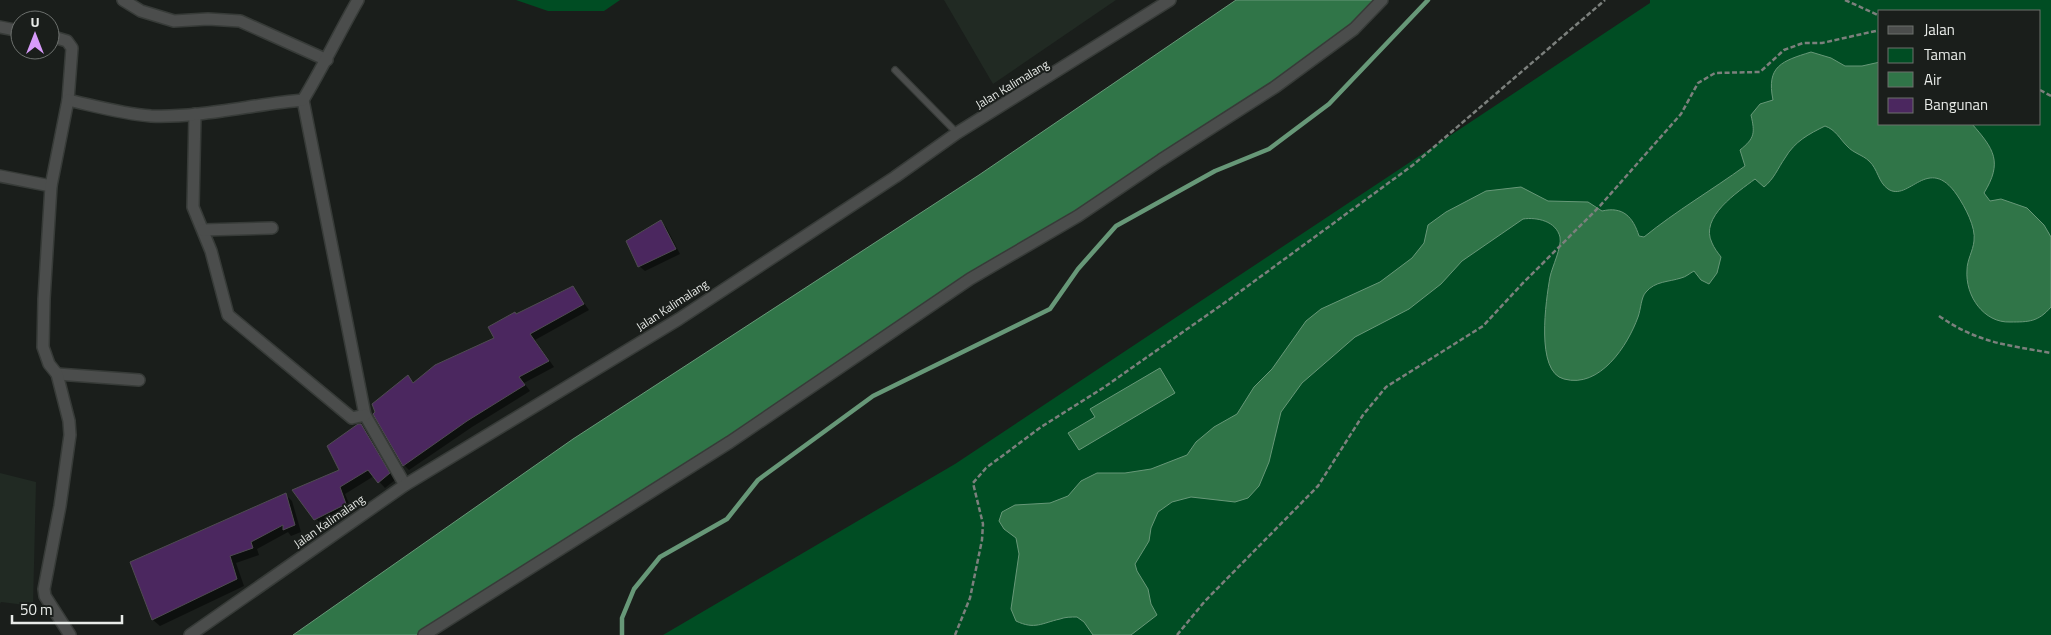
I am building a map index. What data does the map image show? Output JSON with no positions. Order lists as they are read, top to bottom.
{
  "streets": {
    "street": ["Jalan Kalimalang"]
  },
  "legend": [
    "Jalan",
    "Taman",
    "Air",
    "Bangunan"
  ],
  "scale_bar": "50 m",
  "north": "top"
}
